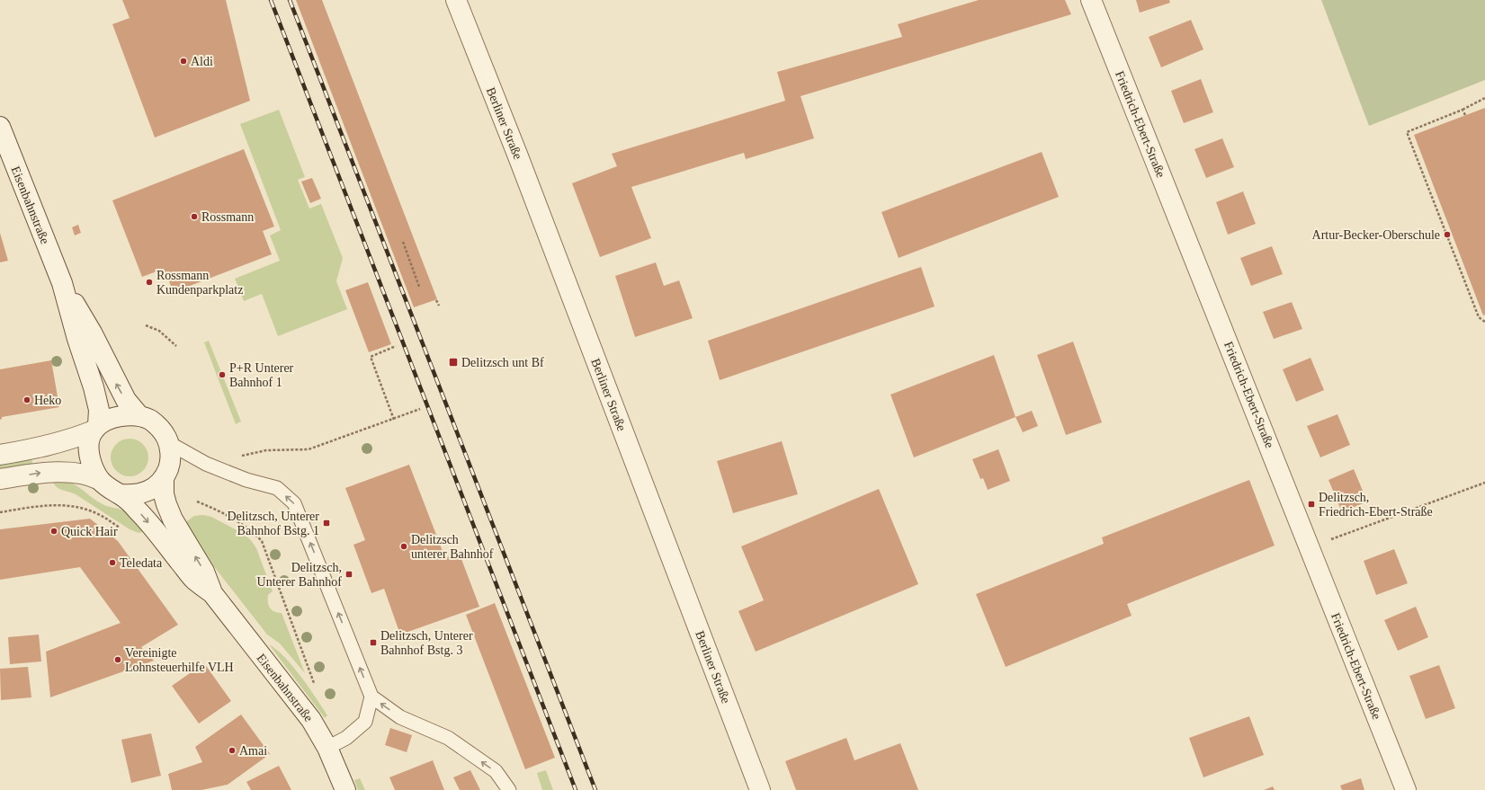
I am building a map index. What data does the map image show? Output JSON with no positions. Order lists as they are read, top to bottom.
{
  "streets": {
    "street": ["Berliner Straße", "Friedrich-Ebert-Straße", "Eisenbahnstraße"]
  },
  "places": {
    "other": [
      "Aldi",
      "Rossmann",
      "Artur-Becker-Oberschule",
      "Rossmann Kundenparkplatz",
      "P+R Unterer Bahnhof 1",
      "Heko",
      "Quick Hair",
      "Delitzsch unterer Bahnhof",
      "Teledata",
      "Vereinigte Lohnsteuerhilfe VLH",
      "Amai"
    ],
    "transit": [
      "Delitzsch unt Bf",
      "Delitzsch, Friedrich-Ebert-Straße",
      "Delitzsch, Unterer Bahnhof Bstg. 1",
      "Delitzsch, Unterer Bahnhof",
      "Delitzsch, Unterer Bahnhof Bstg. 3"
    ]
  }
}
